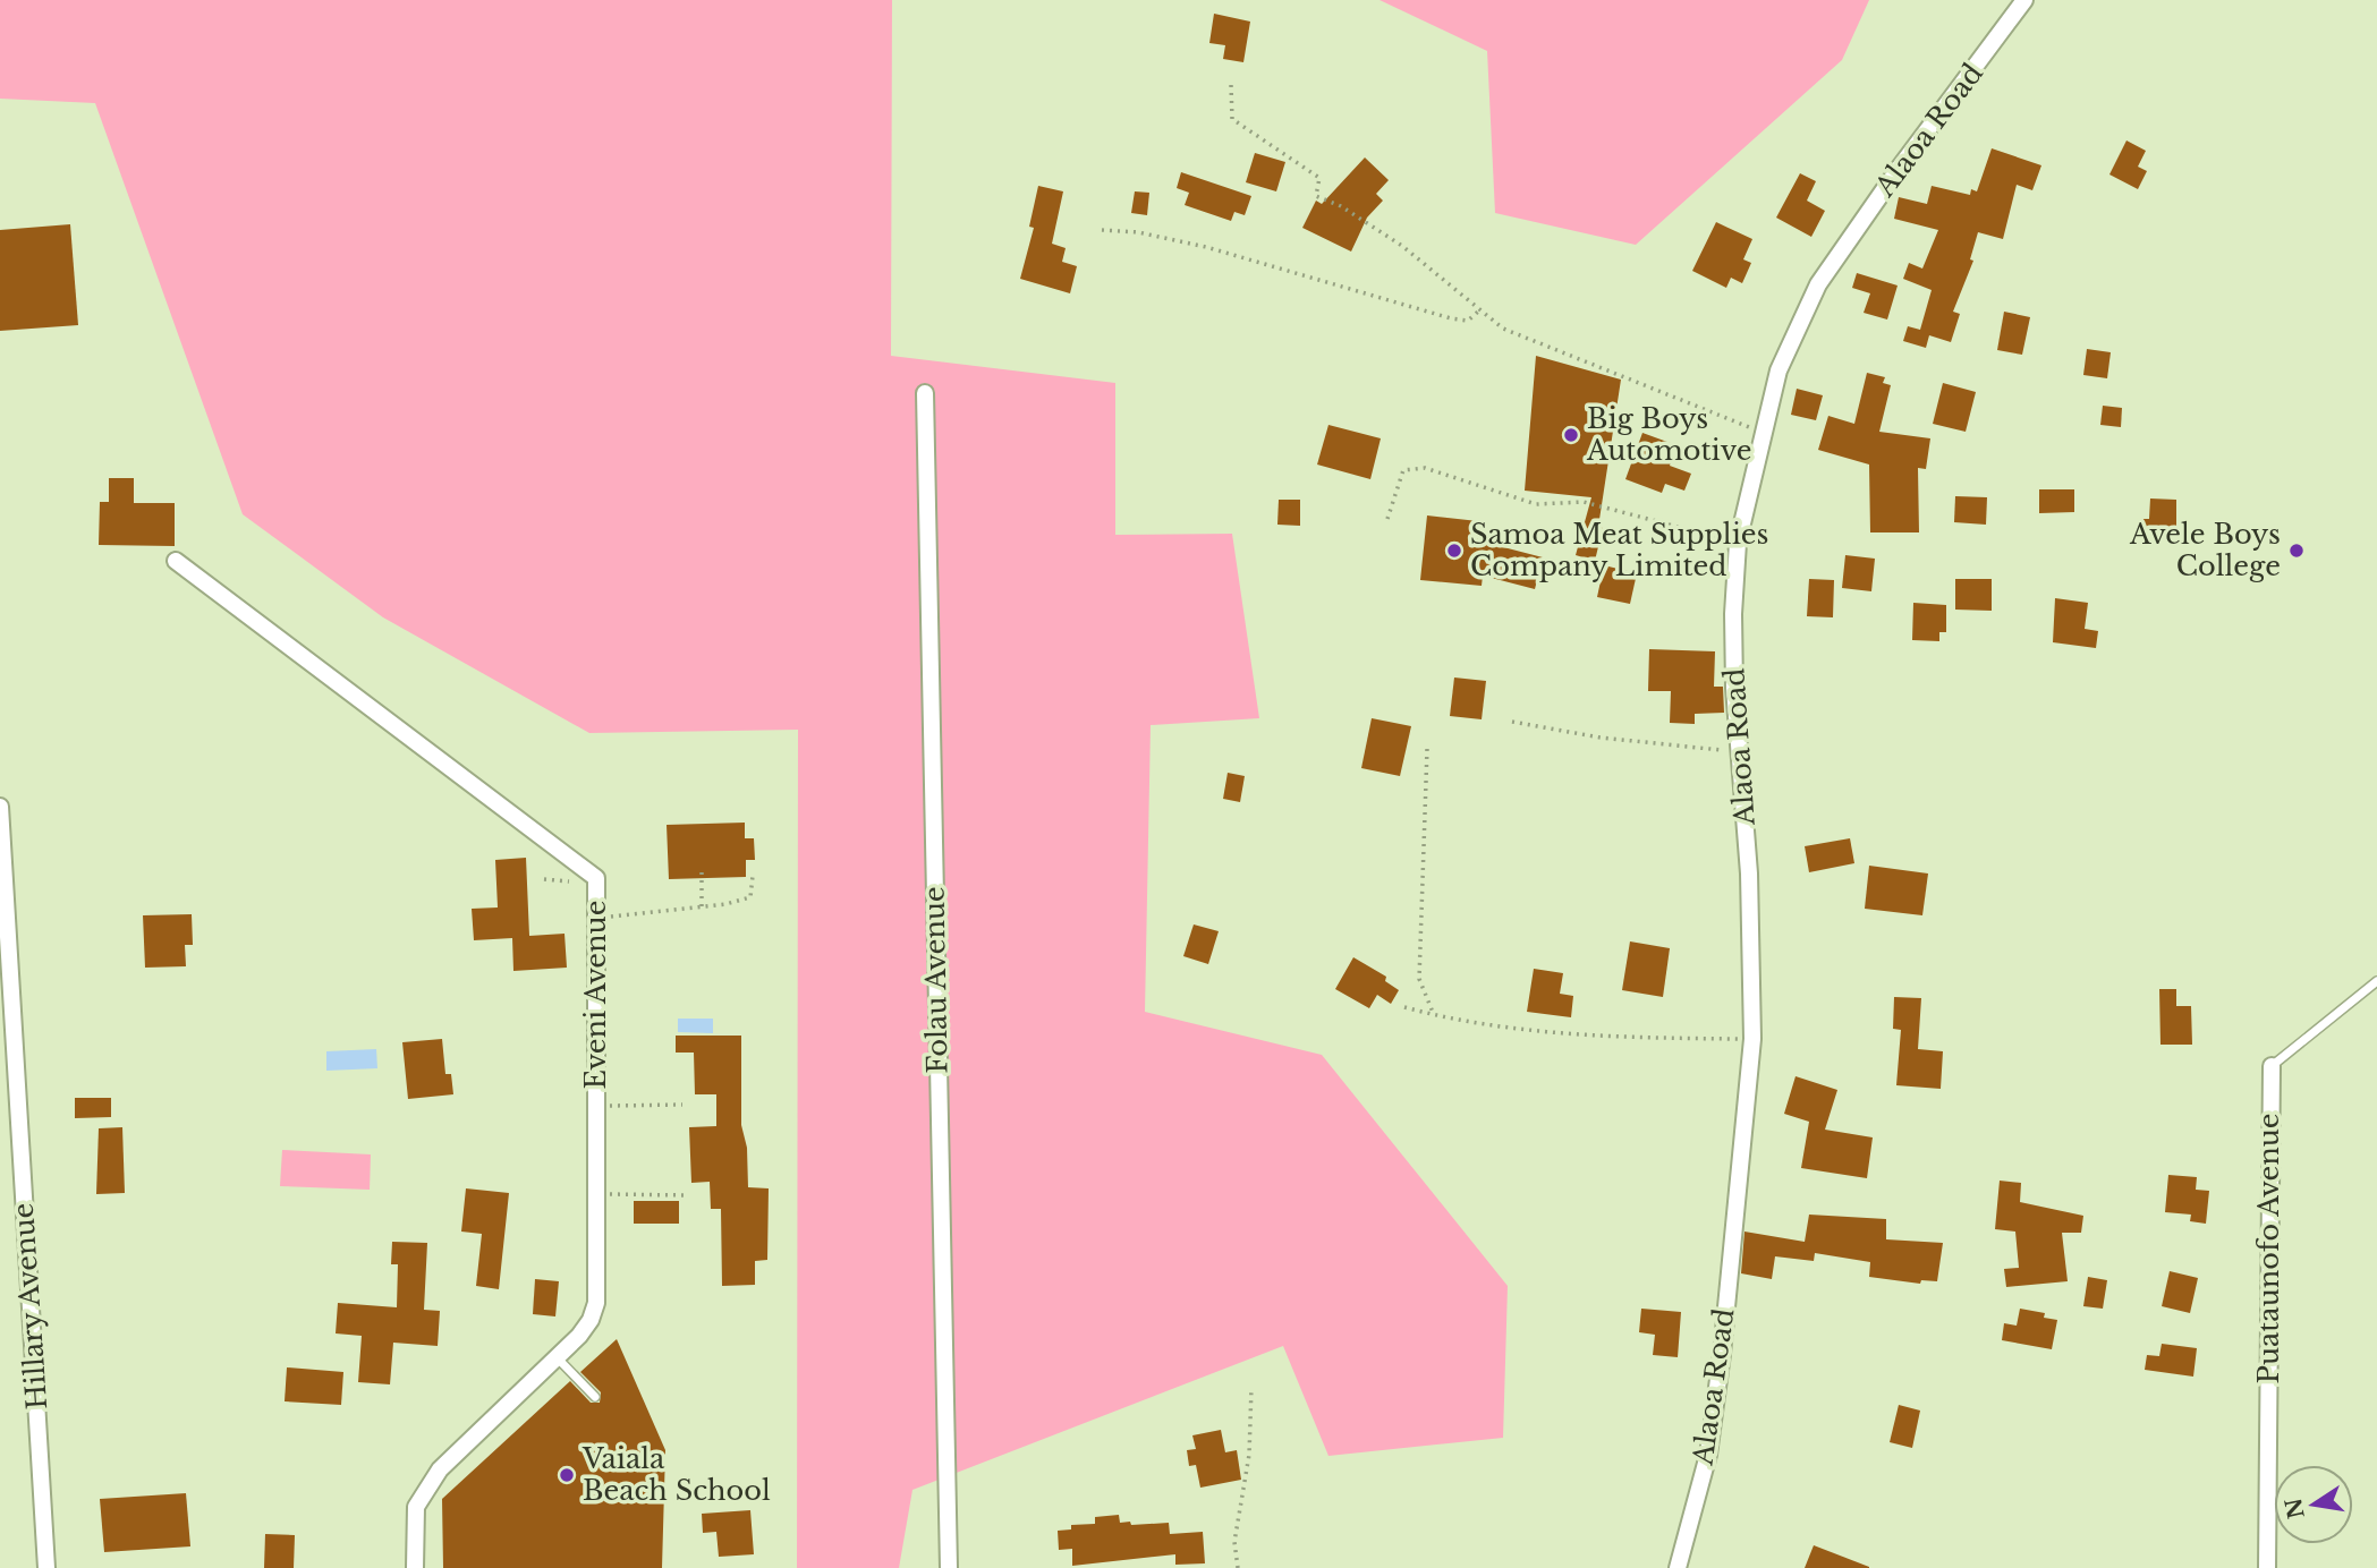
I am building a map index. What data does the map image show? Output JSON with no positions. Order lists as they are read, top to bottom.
{
  "streets": {
    "street": [
      "Alaoa Road",
      "Folau Avenue",
      "Eveni Avenue",
      "Puataunofo Avenue",
      "Hillary Avenue"
    ]
  },
  "places": [
    "Big Boys Automotive",
    "Samoa Meat Supplies Company Limited",
    "Avele Boys College",
    "Vaiala Beach School"
  ],
  "north": "left"
}
